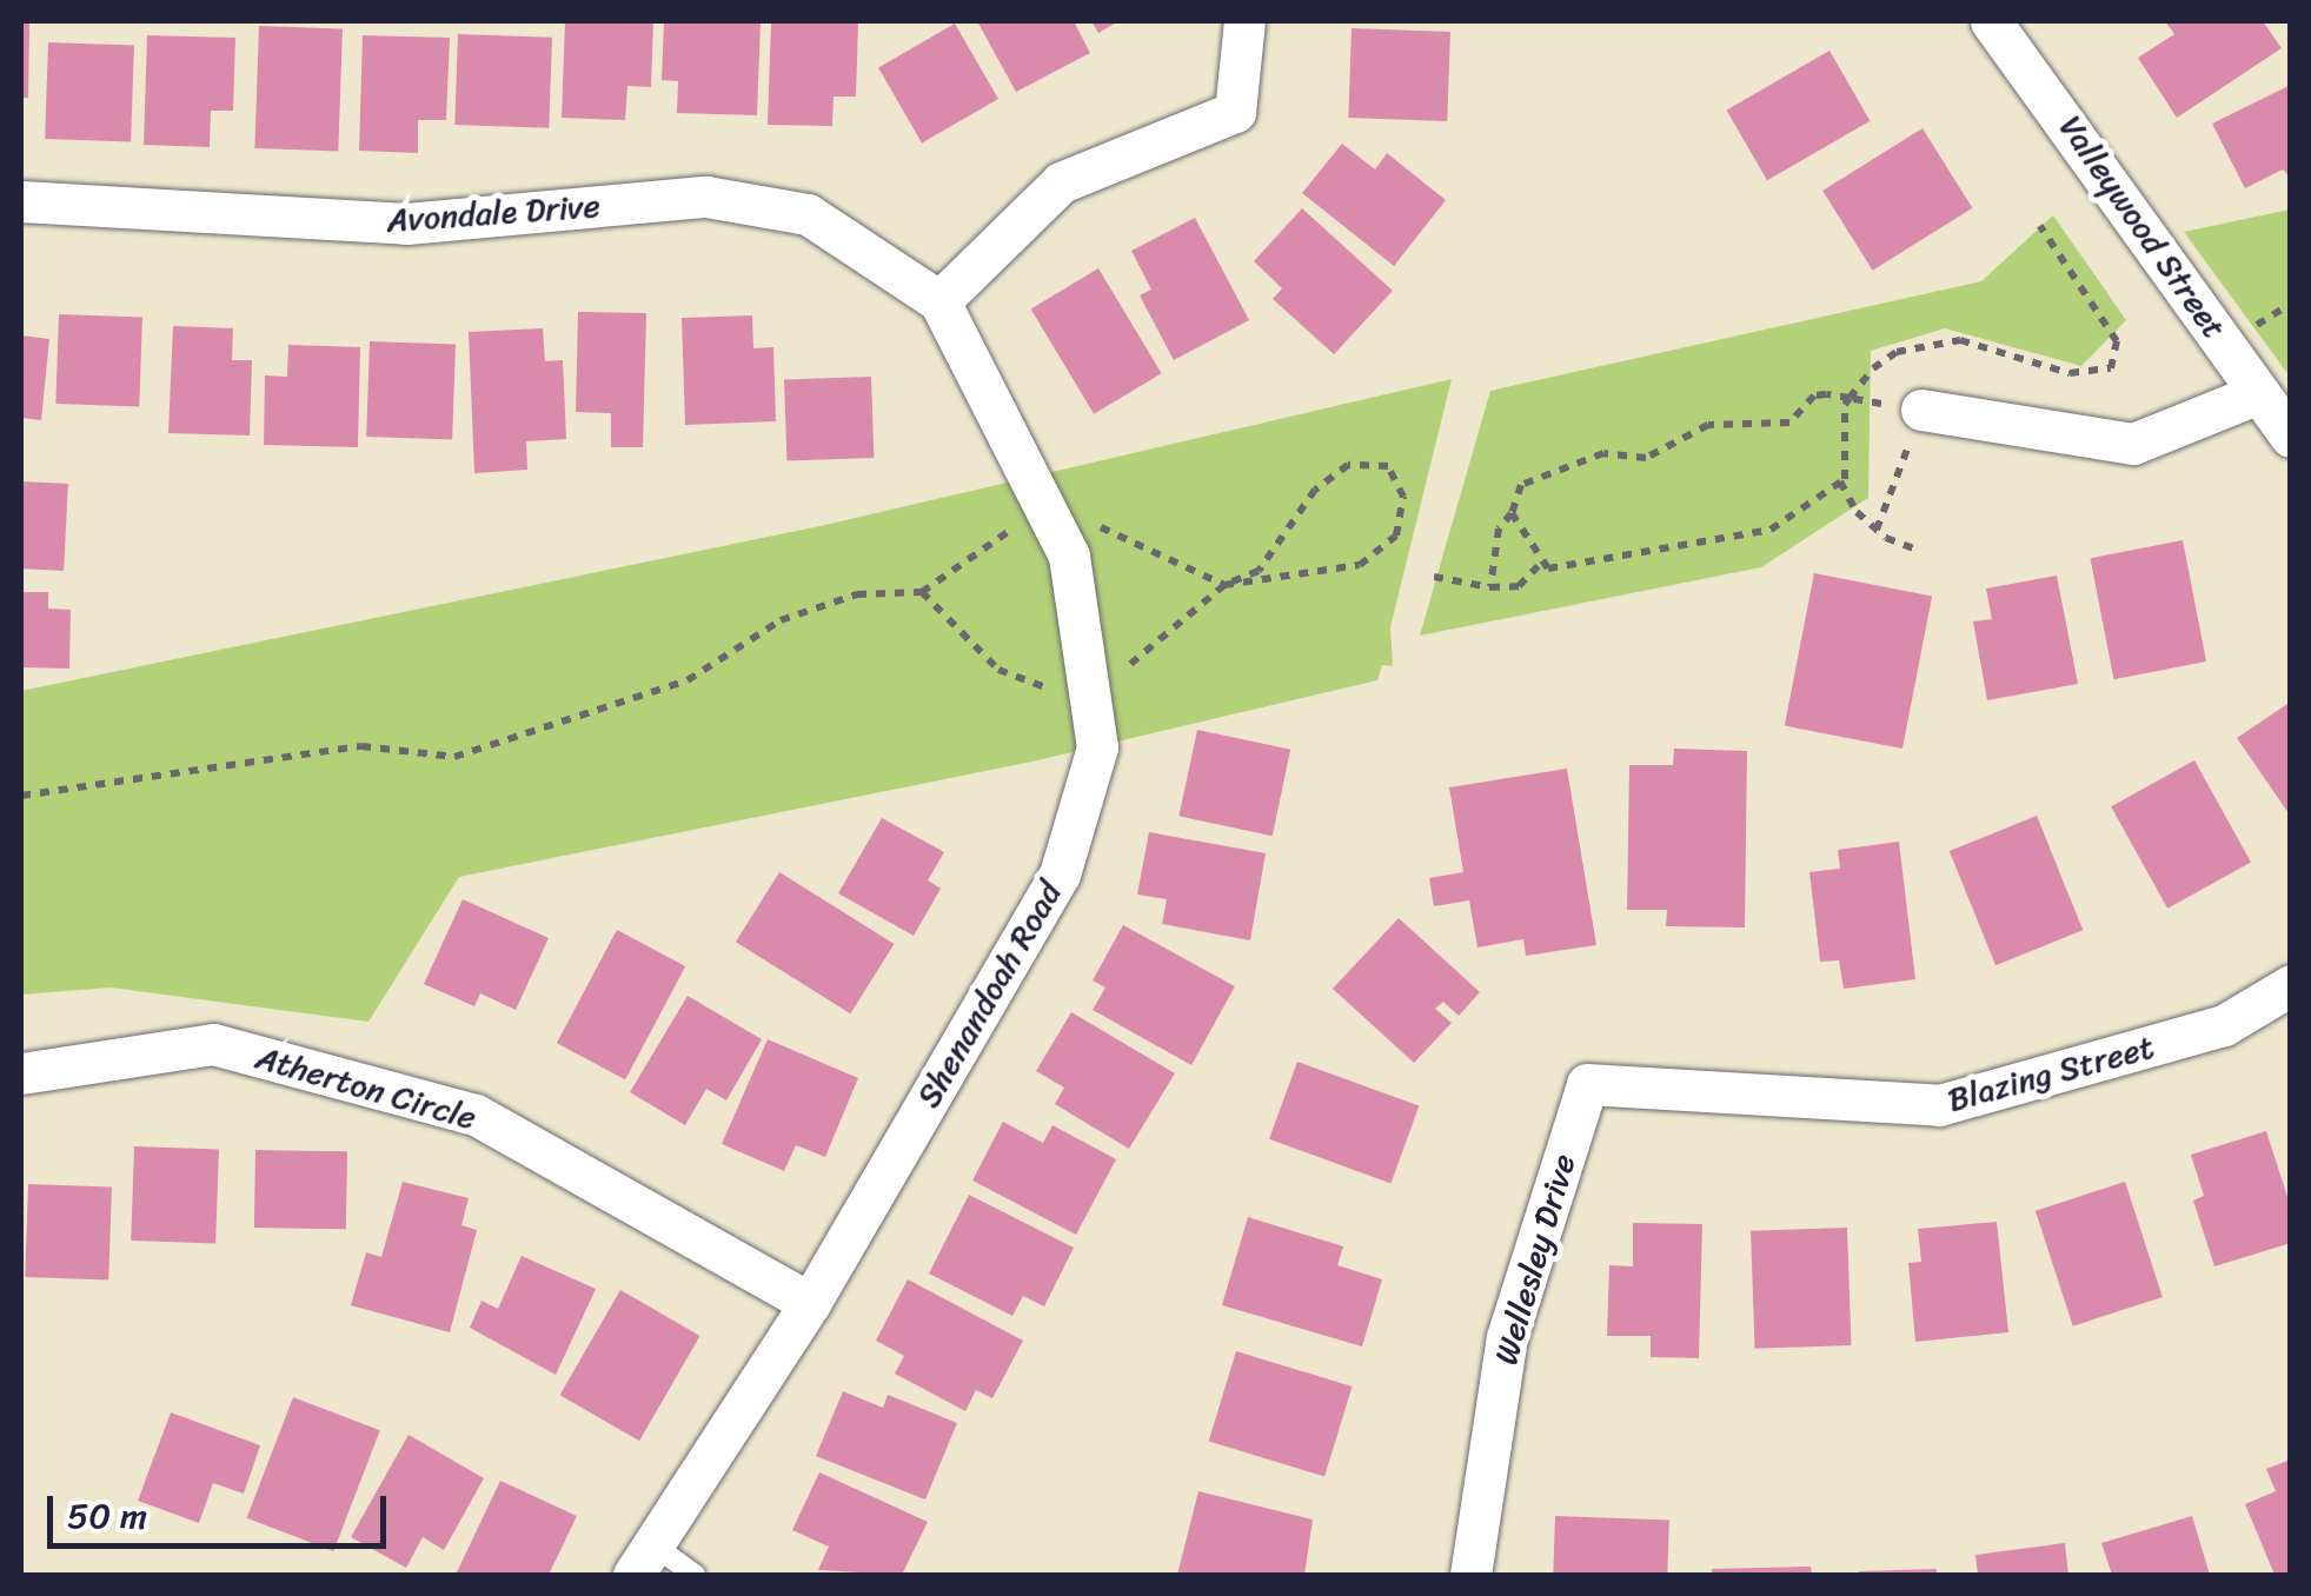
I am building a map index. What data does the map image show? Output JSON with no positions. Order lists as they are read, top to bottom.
{
  "streets": {
    "street": [
      "Avondale Drive",
      "Valleywood Street",
      "Shenandoah Road",
      "Blazing Street",
      "Atherton Circle",
      "Wellesley Drive"
    ]
  },
  "crossings": [
    ["Avondale Drive", "Shenandoah Road"],
    ["Shenandoah Road", "Atherton Circle"],
    ["Blazing Street", "Wellesley Drive"]
  ],
  "scale_bar": "50 m"
}
